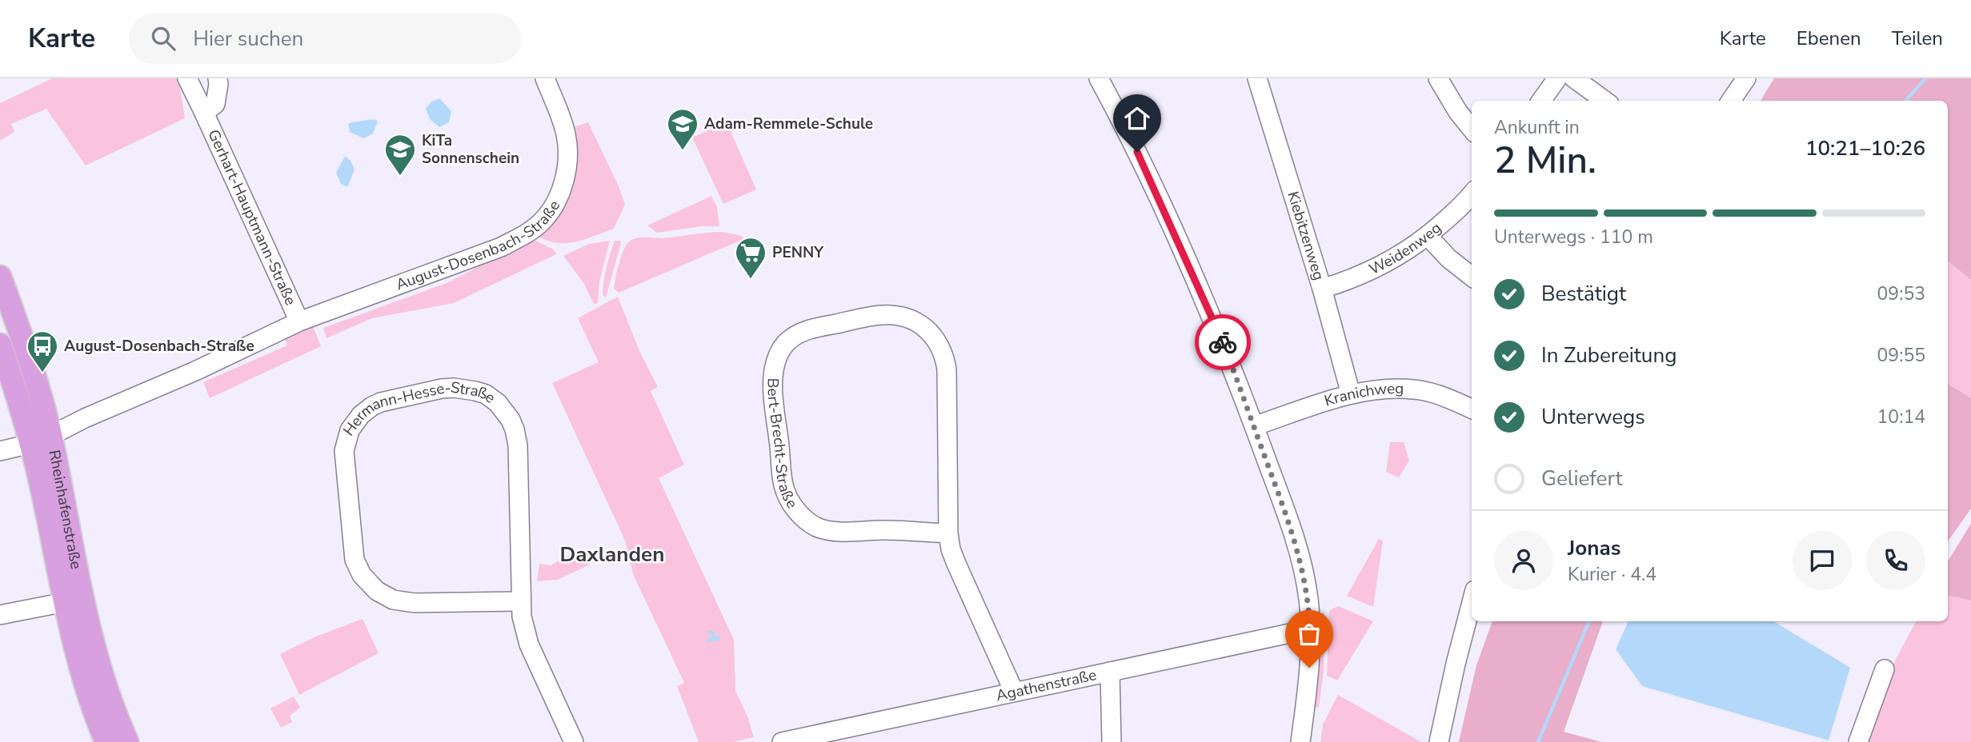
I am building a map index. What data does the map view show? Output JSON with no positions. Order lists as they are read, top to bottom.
{
  "streets": {
    "main road": ["Rheinhafenstraße"],
    "street": [
      "Gerhart-Hauptmann-Straße",
      "Kiebitzenweg",
      "August-Dosenbach-Straße",
      "Weidenweg",
      "Kranichweg",
      "Hermann-Hesse-Straße",
      "Bert-Brecht-Straße",
      "Agathenstraße"
    ]
  },
  "crossings": [
    ["Gerhart-Hauptmann-Straße", "August-Dosenbach-Straße"],
    ["Kiebitzenweg", "Weidenweg"],
    ["Kiebitzenweg", "Kranichweg"],
    ["August-Dosenbach-Straße", "Rheinhafenstraße"],
    ["Bert-Brecht-Straße", "Agathenstraße"]
  ],
  "districts": ["Daxlanden"],
  "places": {
    "school or university": ["Adam-Remmele-Schule", "KiTa Sonnenschein"],
    "supermarket": ["PENNY"],
    "bus stop": ["August-Dosenbach-Straße"]
  },
  "page": {
    "header": "Karte",
    "search": "Hier suchen",
    "nav": ["Karte", "Ebenen", "Teilen"],
    "heading": ["2 Min.", "Ankunft in", "10:21–10:26"],
    "panel": ["Jonas", "Kurier · 4.4"],
    "bar": "Unterwegs · 110 m",
    "list": [
      ["Bestätigt", "09:53"],
      ["In Zubereitung", "09:55"],
      ["Unterwegs", "10:14"],
      "Geliefert"
    ]
  }
}
